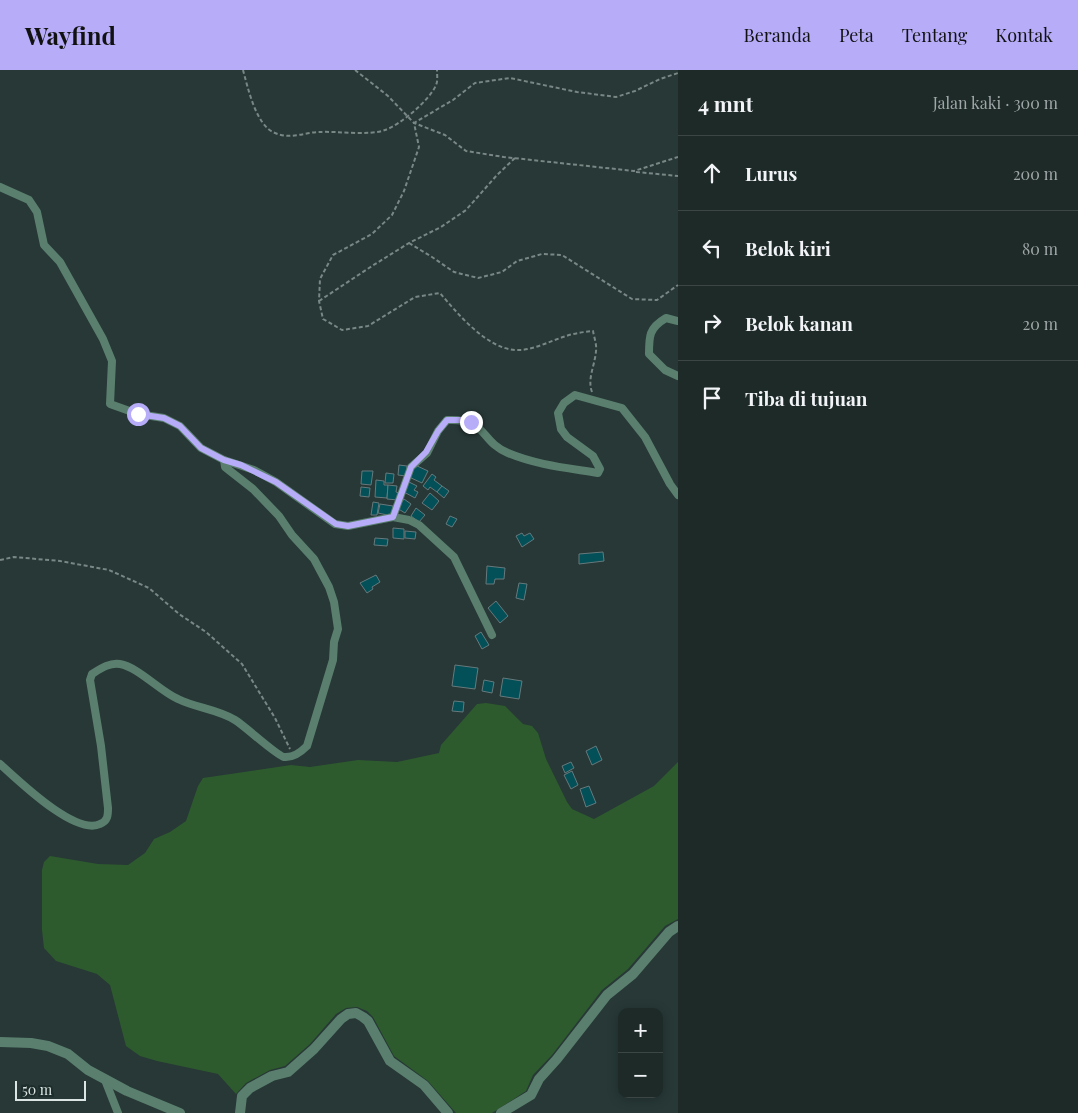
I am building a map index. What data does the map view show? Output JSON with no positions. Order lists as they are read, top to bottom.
{
  "scale_bar": "50 m",
  "page": {
    "header": "Wayfind",
    "nav": [
      "Beranda",
      "Peta",
      "Tentang",
      "Kontak"
    ],
    "heading": ["4 mnt", "Jalan kaki · 300 m"],
    "list": [
      ["Lurus", "200 m"],
      ["Belok kiri", "80 m"],
      ["Belok kanan", "20 m"],
      "Tiba di tujuan"
    ],
    "map_buttons": ["+", "−"],
    "scale": "50 m"
  }
}
